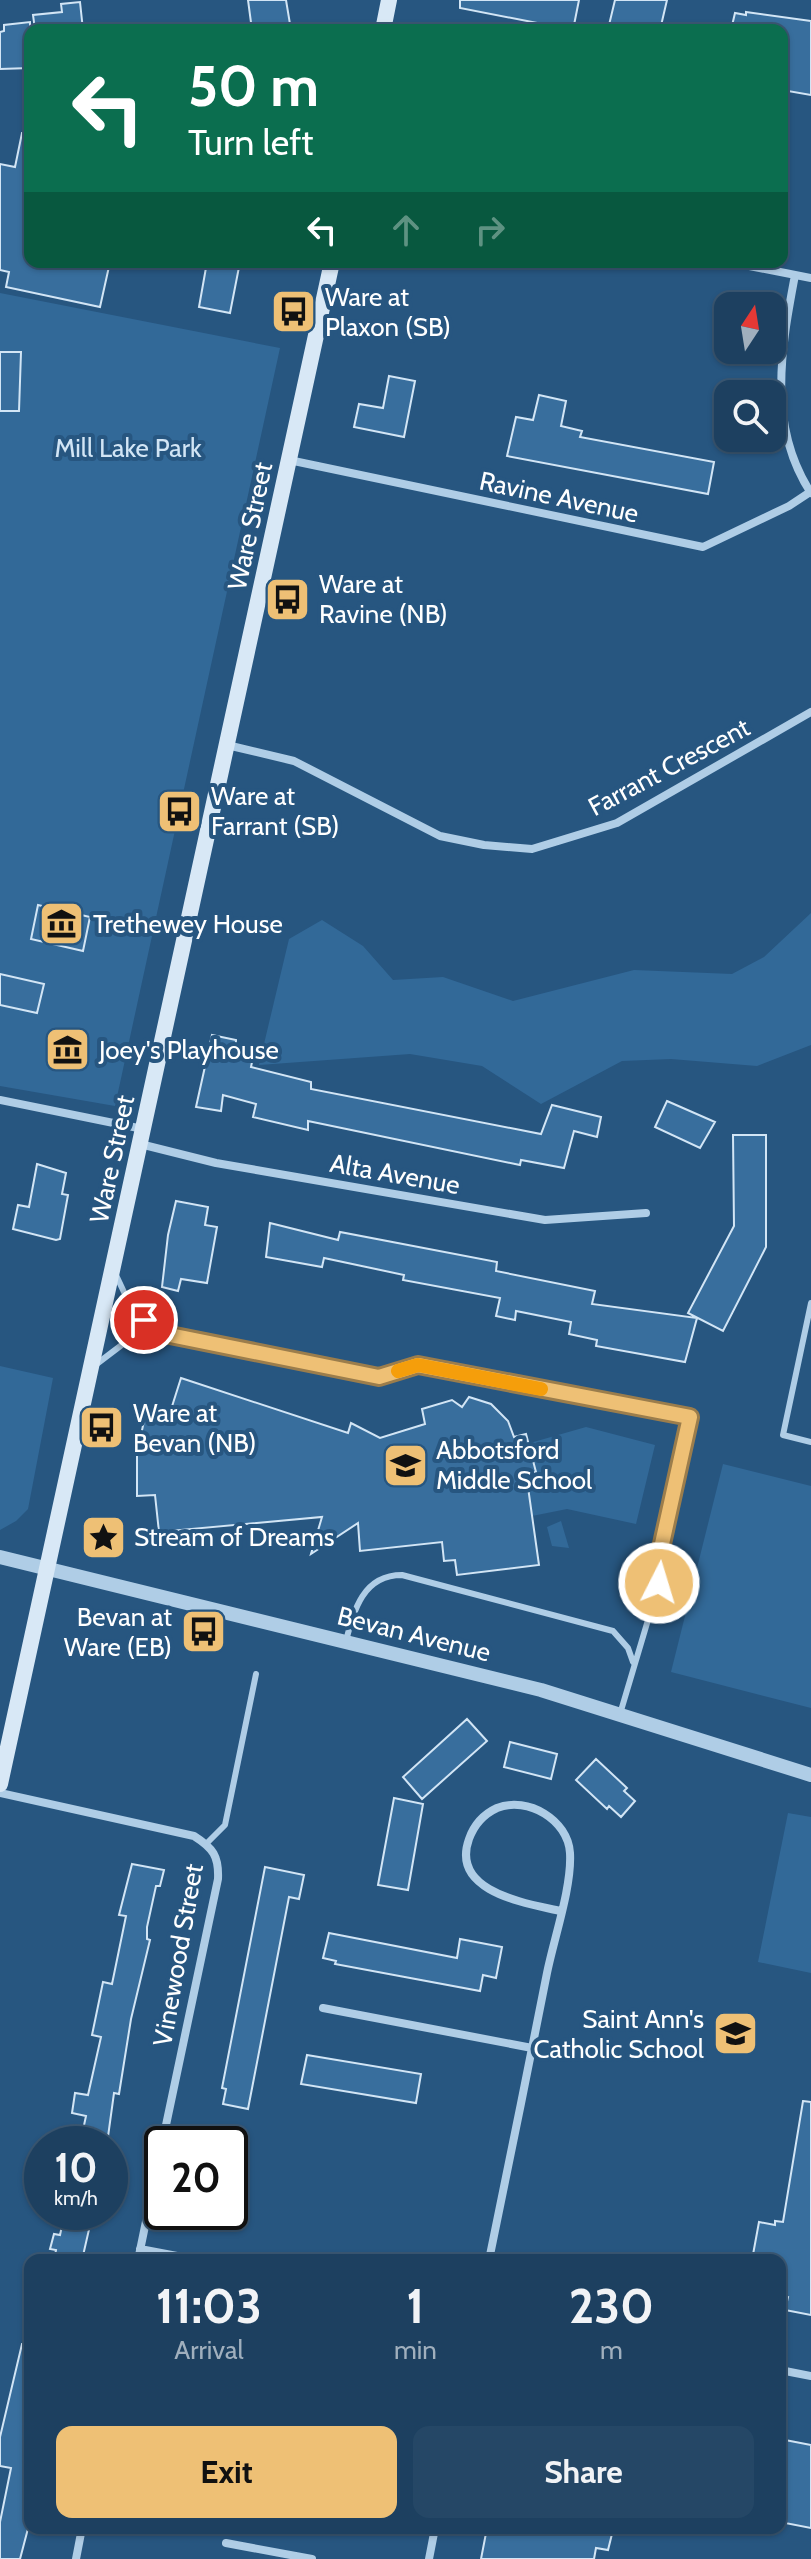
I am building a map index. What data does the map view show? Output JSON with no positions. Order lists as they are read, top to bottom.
{
  "streets": {
    "main road": ["Ware Street"],
    "street": [
      "Ravine Avenue",
      "Farrant Crescent",
      "Alta Avenue",
      "Bevan Avenue",
      "Vinewood Street"
    ]
  },
  "crossings": [
    ["Ravine Avenue", "Ware Street"],
    ["Ware Street", "Farrant Crescent"],
    ["Ware Street", "Alta Avenue"],
    ["Ware Street", "Bevan Avenue"]
  ],
  "parks": ["Mill Lake Park"],
  "places": {
    "bus stop": [
      "Ware at Plaxon (SB)",
      "Ware at Ravine (NB)",
      "Ware at Farrant (SB)",
      "Ware at Bevan (NB)",
      "Bevan at Ware (EB)"
    ],
    "museum": ["Trethewey House", "Joey's Playhouse"],
    "school or university": ["Abbotsford Middle School", "Saint Ann's Catholic School"],
    "place": ["Stream of Dreams"]
  },
  "north": "top",
  "page": {
    "turn": ["50 m", "Turn left"],
    "speed": "10 km/h",
    "limit": "20",
    "eta": [
      "11:03",
      "Arrival",
      "1",
      "min",
      "230",
      "m"
    ],
    "buttons": ["Exit", "Share"]
  }
}
